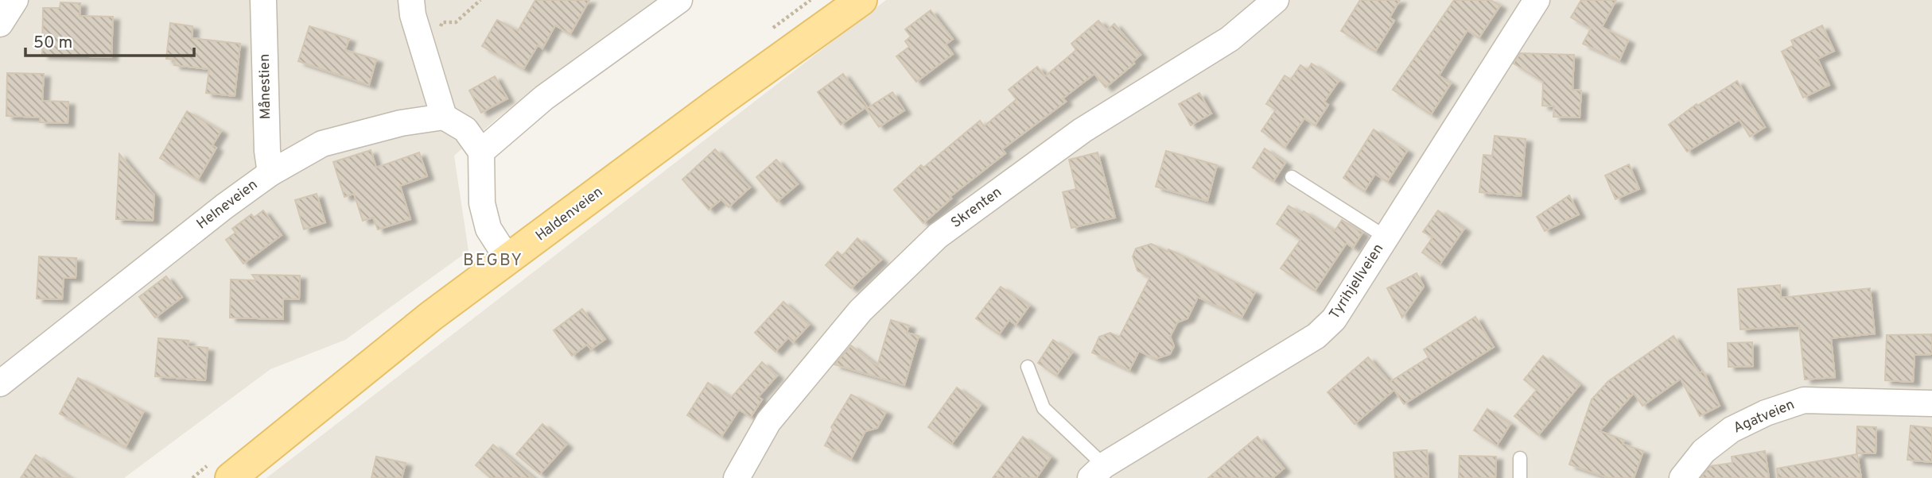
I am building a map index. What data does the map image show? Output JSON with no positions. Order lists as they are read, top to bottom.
{
  "streets": {
    "main road": ["Haldenveien"],
    "street": [
      "Månestien",
      "Helneveien",
      "Skrenten",
      "Tyrihjellveien",
      "Agatveien"
    ]
  },
  "crossings": [
    ["Månestien", "Helneveien"]
  ],
  "districts": ["BEGBY"],
  "scale_bar": "50 m"
}
